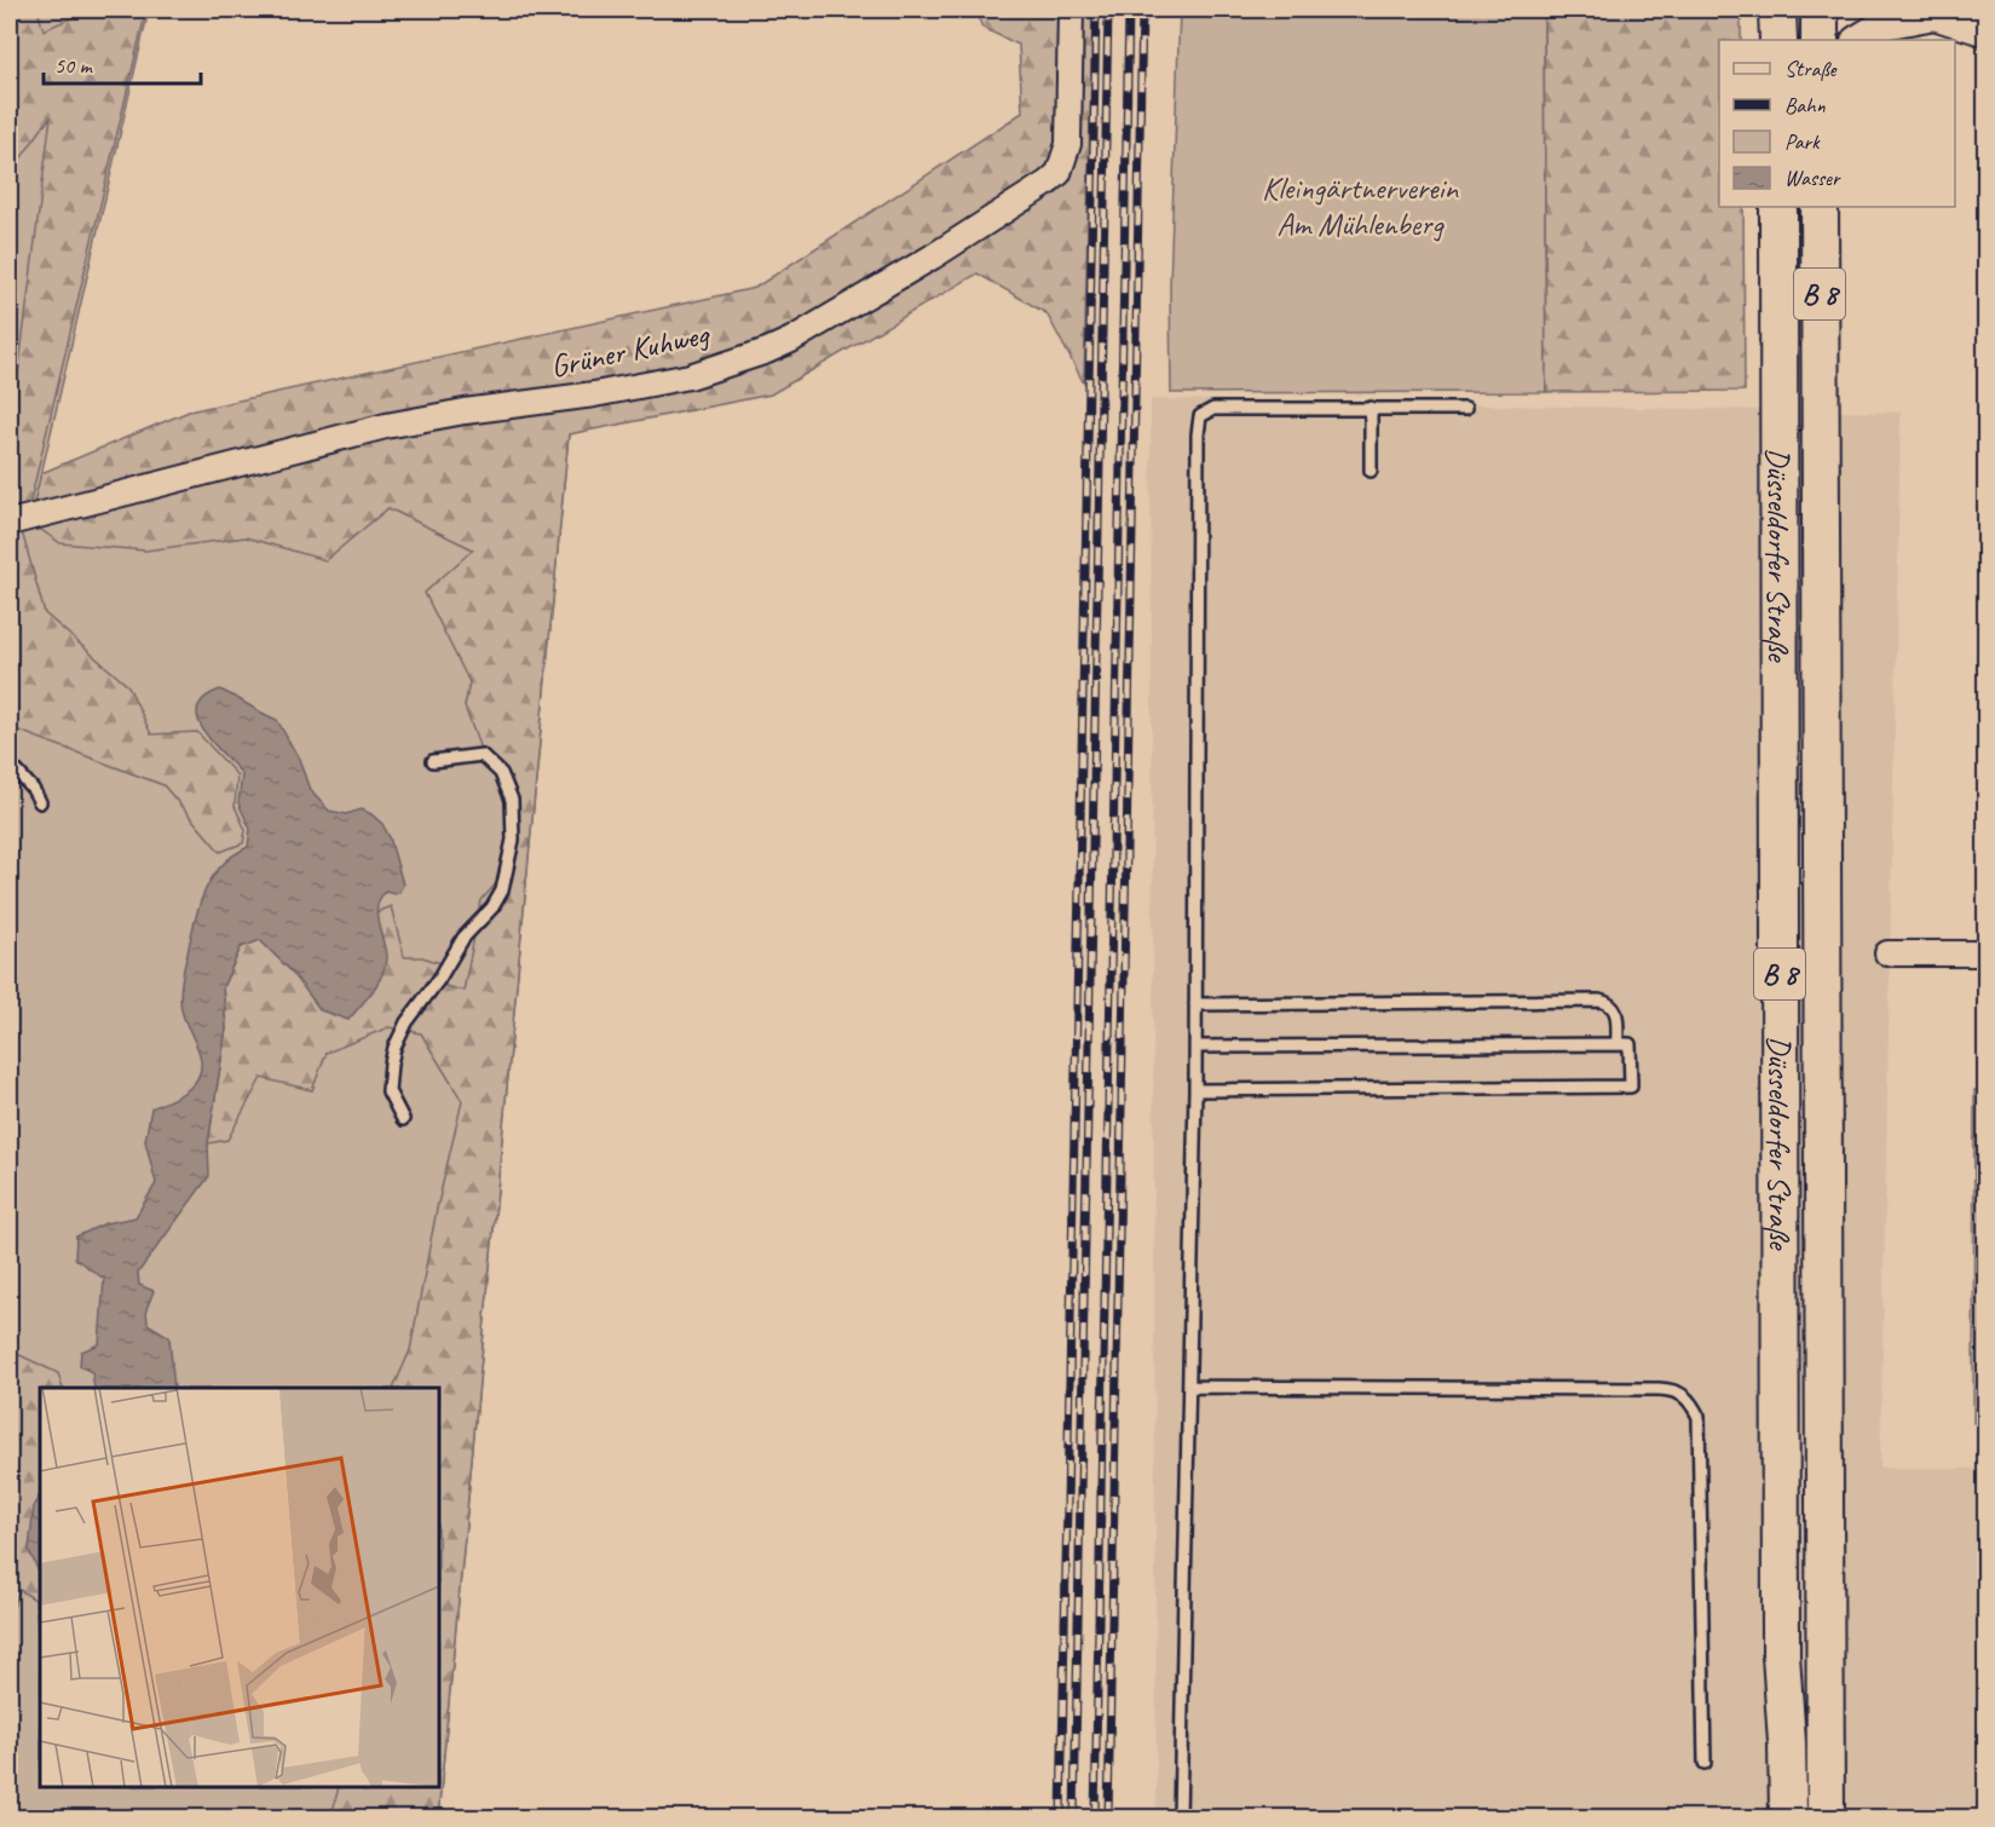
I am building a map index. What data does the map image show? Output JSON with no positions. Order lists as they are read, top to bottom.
{
  "streets": {
    "main road": ["B 8", "Düsseldorfer Straße"],
    "street": ["Grüner Kuhweg"]
  },
  "parks": ["Kleingärtnerverein Am Mühlenberg"],
  "legend": [
    "Straße",
    "Bahn",
    "Park",
    "Wasser"
  ],
  "scale_bar": "50 m"
}
